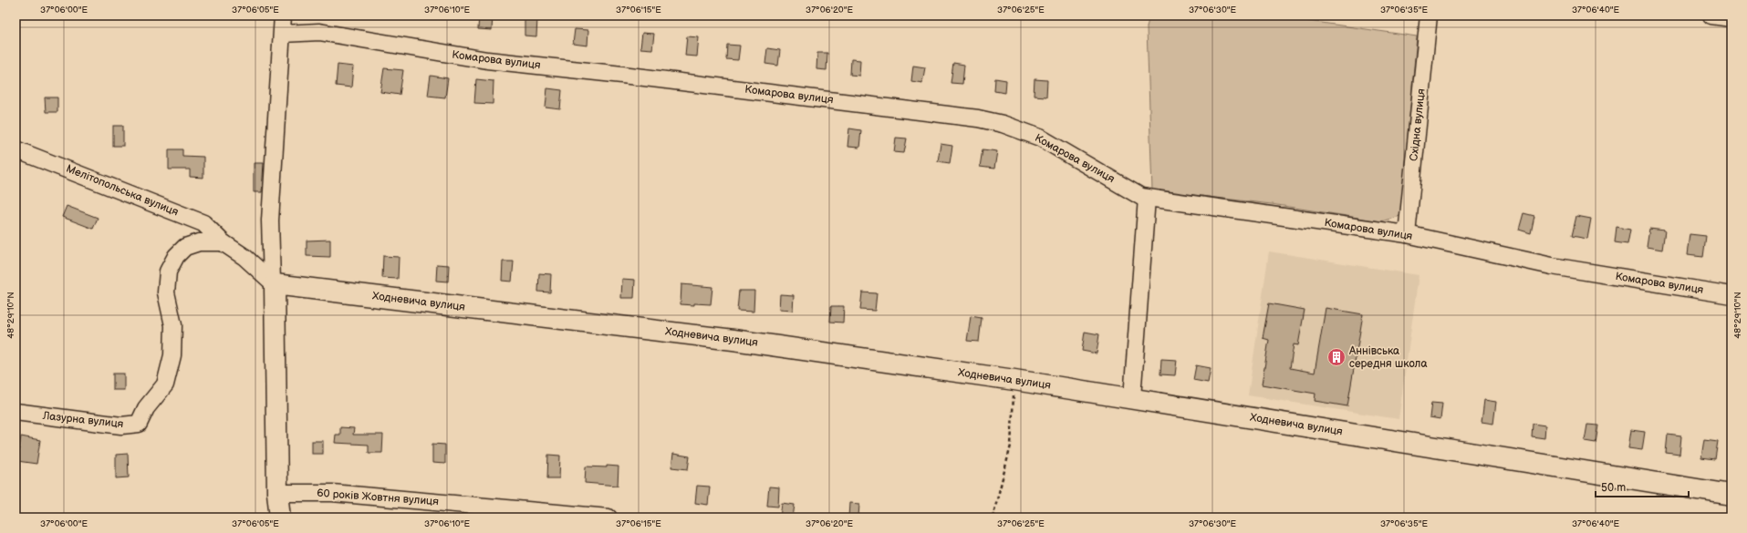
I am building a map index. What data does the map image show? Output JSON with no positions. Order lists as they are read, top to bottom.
{
  "streets": {
    "main road": ["Ходневича вулиця"],
    "street": [
      "Комарова вулиця",
      "Східна вулиця",
      "Мелітопольська вулиця",
      "Лазурна вулиця",
      "60 років Жовтня вулиця"
    ]
  },
  "crossings": [
    ["Комарова вулиця", "Східна вулиця"],
    ["Мелітопольська вулиця", "Ходневича вулиця"],
    ["Мелітопольська вулиця", "Лазурна вулиця"]
  ],
  "places": {
    "building": ["Аннівська середня школа"]
  },
  "scale_bar": "50 m",
  "coordinates": [
    "37°06'00\"E",
    "37°06'05\"E",
    "37°06'10\"E",
    "37°06'15\"E",
    "37°06'20\"E",
    "37°06'25\"E",
    "37°06'30\"E",
    "37°06'35\"E",
    "37°06'40\"E",
    "48°29'10\"N"
  ]
}
